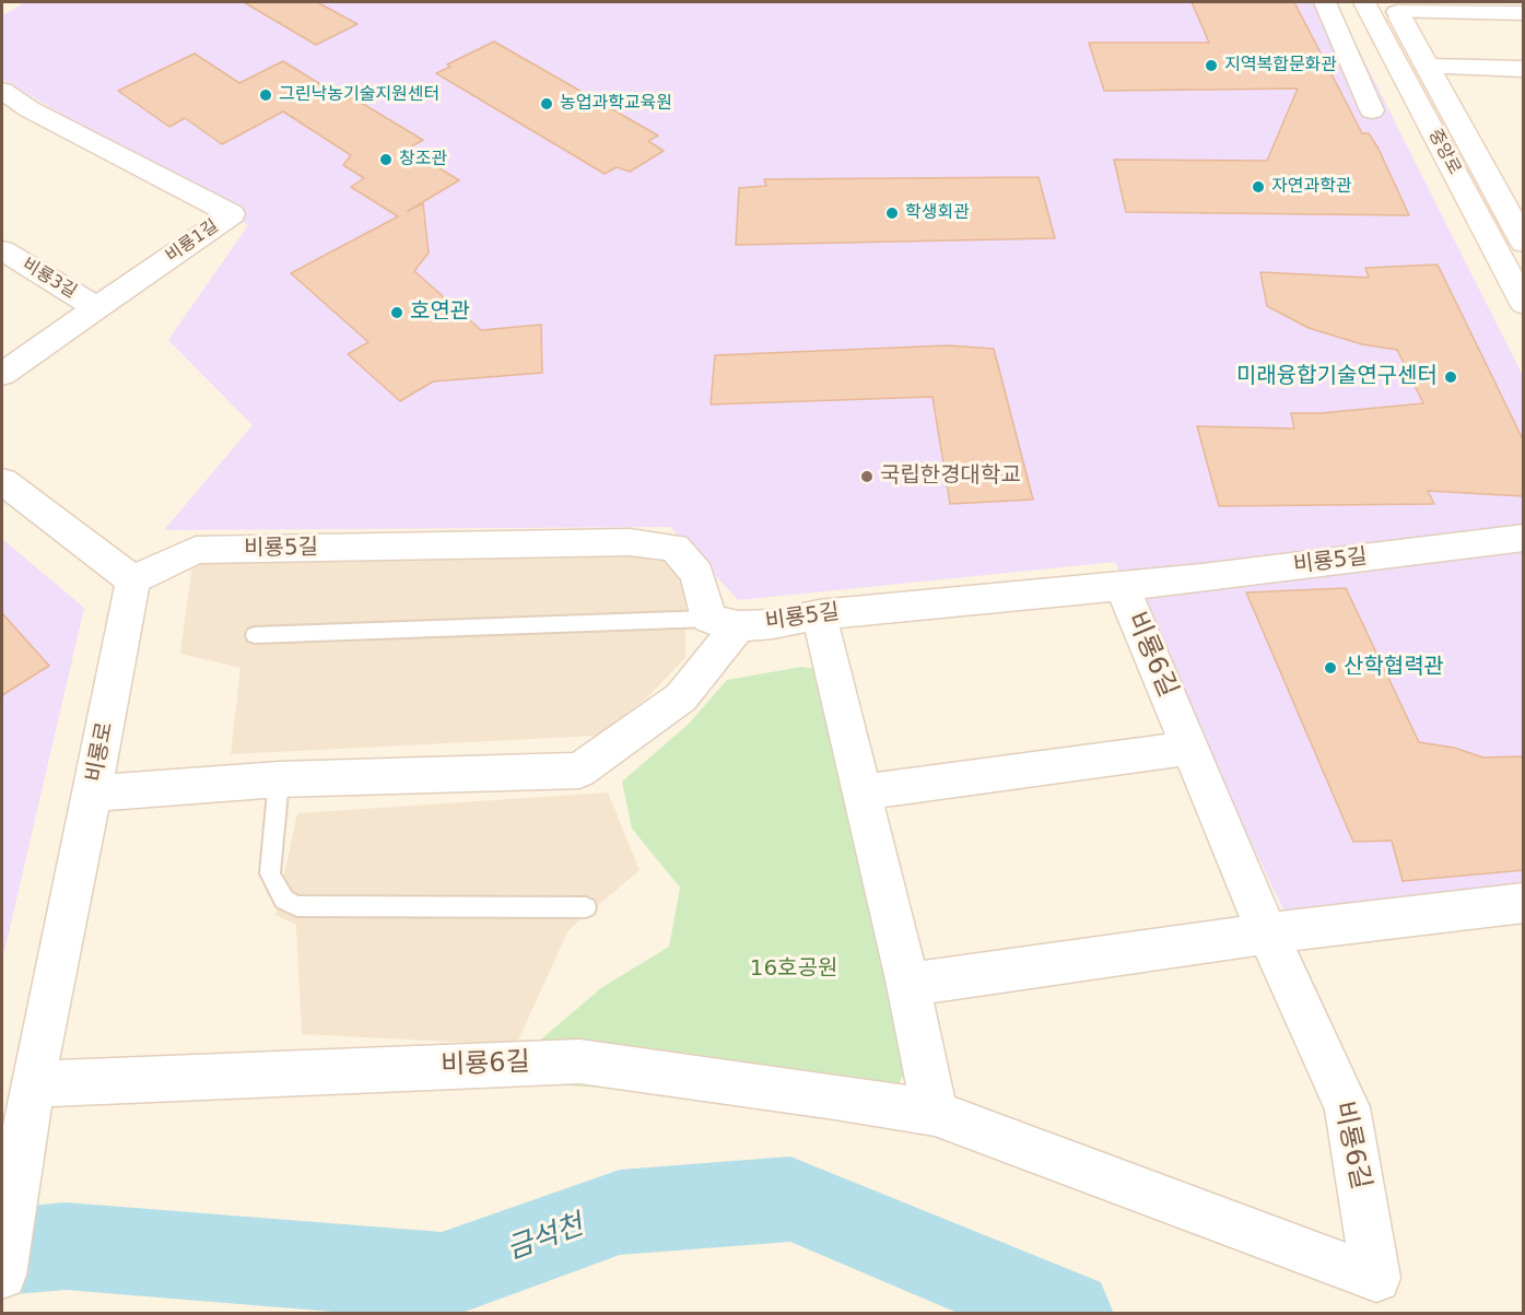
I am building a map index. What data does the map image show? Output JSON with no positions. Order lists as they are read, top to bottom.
{
  "streets": {
    "street": [
      "중앙로",
      "비룡1길",
      "비룡3길",
      "비룡5길",
      "비룡6길",
      "비룡로"
    ]
  },
  "crossings": [
    ["비룡1길", "비룡3길"],
    ["비룡5길", "비룡6길"],
    ["비룡5길", "비룡로"],
    ["비룡6길", "비룡로"]
  ],
  "water": ["금석천"],
  "parks": ["16호공원"],
  "places": [
    "지역복합문화관",
    "그린낙농기술지원센터",
    "농업과학교육원",
    "창조관",
    "자연과학관",
    "학생회관",
    "호연관",
    "미래융합기술연구센터",
    "국립한경대학교",
    "산학협력관"
  ]
}
